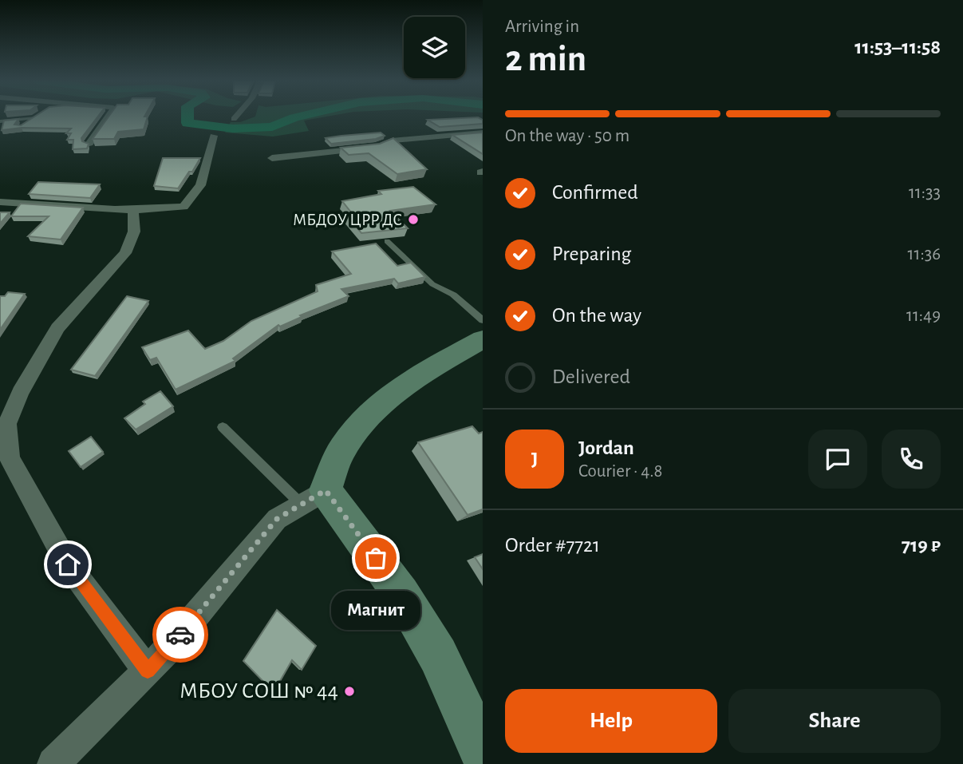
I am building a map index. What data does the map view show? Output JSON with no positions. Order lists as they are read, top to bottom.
{
  "places": ["МБДОУ ЦРР ДС", "Магнит", "МБОУ СОШ № 44"],
  "page": {
    "heading": ["2 min", "Arriving in", "11:53–11:58"],
    "panel": [
      "Jordan",
      "Courier · 4.8",
      "Order #7721",
      "719 ₽"
    ],
    "bar": "On the way · 50 m",
    "list": [
      ["Confirmed", "11:33"],
      ["Preparing", "11:36"],
      ["On the way", "11:49"],
      "Delivered"
    ],
    "round": "J",
    "bubble": "Магнит",
    "buttons": ["Help", "Share"]
  }
}
